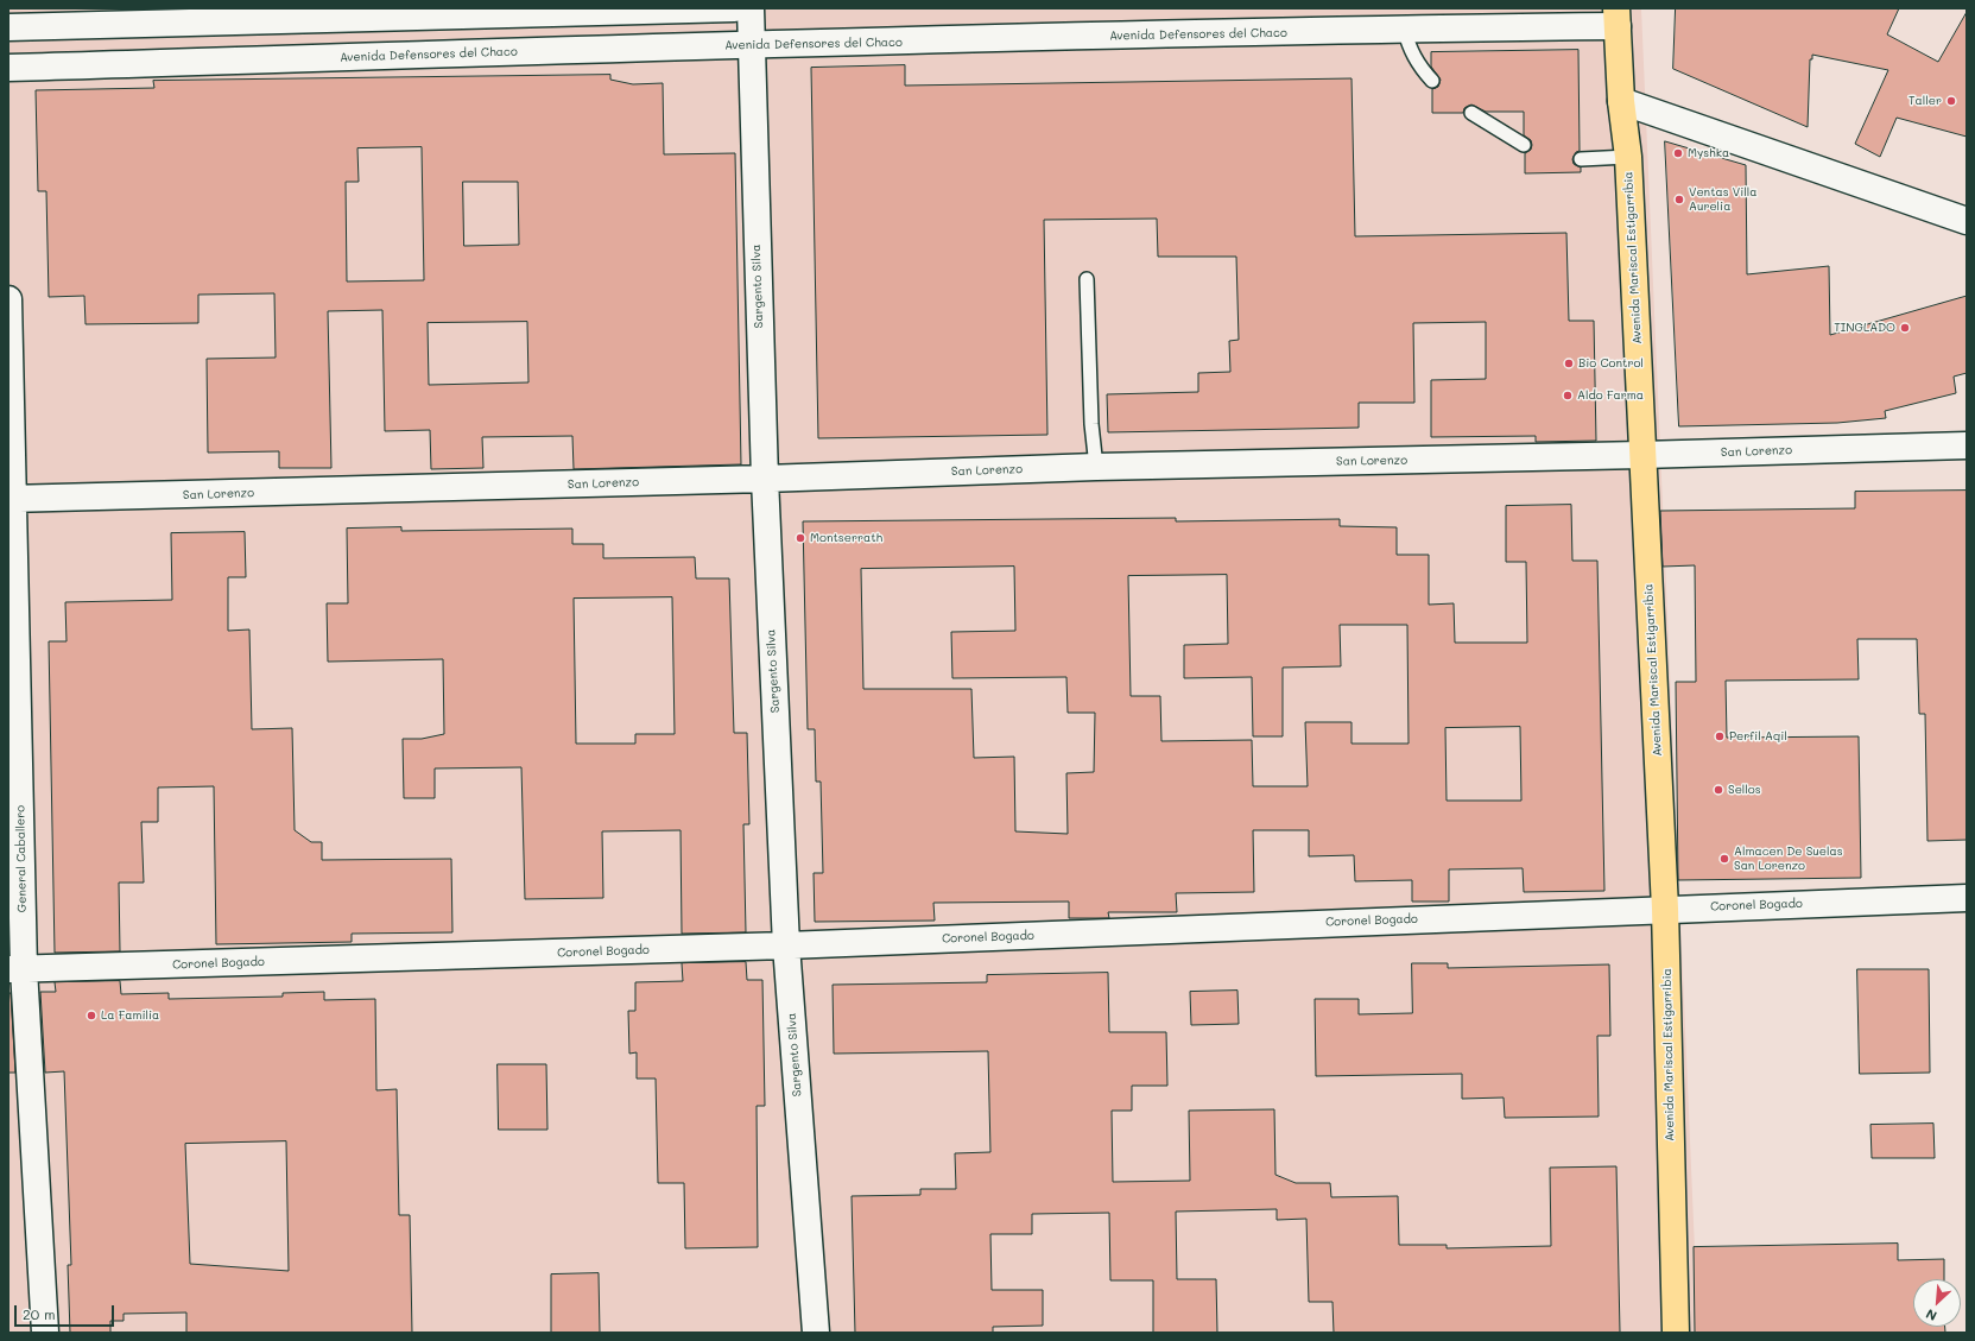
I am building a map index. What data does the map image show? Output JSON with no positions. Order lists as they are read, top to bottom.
{
  "streets": {
    "highway": ["Avenida Mariscal Estigarribia"],
    "street": [
      "Avenida Defensores del Chaco",
      "Sargento Silva",
      "San Lorenzo",
      "General Caballero",
      "Coronel Bogado"
    ]
  },
  "crossings": [
    ["Avenida Defensores del Chaco", "Avenida Mariscal Estigarribia"],
    ["Avenida Defensores del Chaco", "Sargento Silva"],
    ["Avenida Mariscal Estigarribia", "San Lorenzo"],
    ["Avenida Mariscal Estigarribia", "Coronel Bogado"],
    ["Sargento Silva", "San Lorenzo"],
    ["Sargento Silva", "Coronel Bogado"],
    ["San Lorenzo", "General Caballero"],
    ["General Caballero", "Coronel Bogado"]
  ],
  "places": [
    "Taller",
    "Myshka",
    "Ventas Villa Aurelia",
    "TINGLADO",
    "Bio Control",
    "Aldo Farma",
    "Montserrath",
    "Perfil Aqil",
    "Sellos",
    "Almacen De Suelas San Lorenzo",
    "La Familia"
  ],
  "scale_bar": "20 m",
  "north": "bottom left"
}
